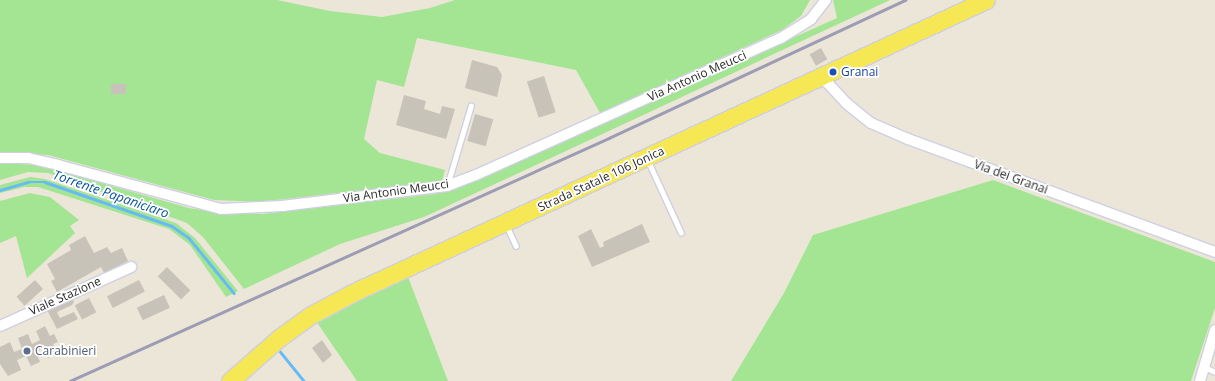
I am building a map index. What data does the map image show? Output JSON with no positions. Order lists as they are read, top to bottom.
{
  "streets": {
    "main road": ["Strada Statale 106 Jonica"],
    "street": ["Via Antonio Meucci", "Via dei Granai", "Viale Stazione"]
  },
  "crossings": [
    ["Via dei Granai", "Strada Statale 106 Jonica"]
  ],
  "water": ["Torrente Papaniciaro"],
  "places": ["Granai", "Carabinieri"]
}
